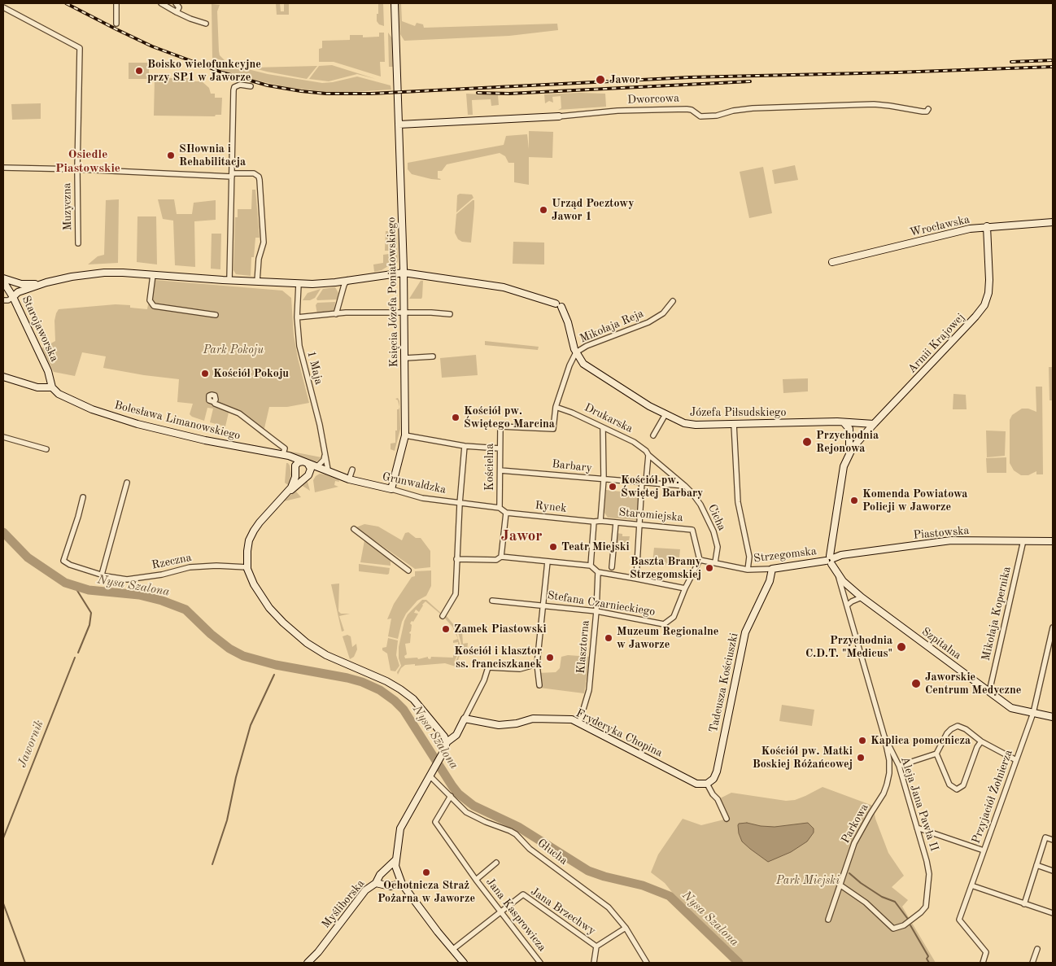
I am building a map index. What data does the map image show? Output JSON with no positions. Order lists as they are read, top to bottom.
{
  "streets": {
    "street": [
      "Dworcowa",
      "Muzyczna",
      "Wrocławska",
      "Księcia Józefa Poniatowskiego",
      "Mikołaja Reja",
      "Starojaworska",
      "Armii Krajowej",
      "1 Maja",
      "Józefa Piłsudskiego",
      "Drukarska",
      "Bolesława Limanowskiego",
      "Barbary",
      "Kościelna",
      "Grunwaldzka",
      "Rynek",
      "Staromiejska",
      "Cicha",
      "Piastowska",
      "Strzegomska",
      "Rzeczna",
      "Stefana Czarnieckiego",
      "Mikołaja Kopernika",
      "Szpitalna",
      "Klasztorna",
      "Tadeusza Kościuszki",
      "Fryderyka Chopina",
      "Przyjaciół Żołnierza",
      "Aleja Jana Pawła II",
      "Parkowa",
      "Głucha",
      "Myśliborska",
      "Jana Brzechwy",
      "Jana Kasprowicza"
    ]
  },
  "crossings": [
    ["Dworcowa", "Księcia Józefa Poniatowskiego"],
    ["Wrocławska", "Armii Krajowej"],
    ["Księcia Józefa Poniatowskiego", "Grunwaldzka"],
    ["Mikołaja Reja", "Józefa Piłsudskiego"],
    ["Starojaworska", "Bolesława Limanowskiego"],
    ["Armii Krajowej", "Józefa Piłsudskiego"],
    ["Armii Krajowej", "Piastowska"],
    ["Armii Krajowej", "Strzegomska"],
    ["Armii Krajowej", "Szpitalna"],
    ["1 Maja", "Grunwaldzka"],
    ["Drukarska", "Barbary"],
    ["Drukarska", "Kościelna"],
    ["Drukarska", "Cicha"],
    ["Bolesława Limanowskiego", "Grunwaldzka"],
    ["Barbary", "Kościelna"],
    ["Barbary", "Cicha"],
    ["Kościelna", "Grunwaldzka"],
    ["Rynek", "Staromiejska"],
    ["Staromiejska", "Strzegomska"],
    ["Staromiejska", "Stefana Czarnieckiego"],
    ["Cicha", "Strzegomska"],
    ["Piastowska", "Strzegomska"],
    ["Piastowska", "Mikołaja Kopernika"],
    ["Piastowska", "Szpitalna"],
    ["Strzegomska", "Stefana Czarnieckiego"],
    ["Strzegomska", "Szpitalna"],
    ["Strzegomska", "Tadeusza Kościuszki"],
    ["Stefana Czarnieckiego", "Klasztorna"],
    ["Mikołaja Kopernika", "Szpitalna"],
    ["Szpitalna", "Przyjaciół Żołnierza"],
    ["Szpitalna", "Aleja Jana Pawła II"],
    ["Klasztorna", "Fryderyka Chopina"],
    ["Tadeusza Kościuszki", "Fryderyka Chopina"],
    ["Aleja Jana Pawła II", "Parkowa"],
    ["Głucha", "Jana Brzechwy"],
    ["Głucha", "Jana Kasprowicza"],
    ["Jana Brzechwy", "Jana Kasprowicza"]
  ],
  "districts": ["Osiedle Piastowskie", "Jawor"],
  "water": ["Nysa Szalona", "Jawornik"],
  "parks": ["Park Pokoju", "Park Miejski"],
  "places": [
    "Boisko wielofunkcyjne przy SP1 w Jaworze",
    "Jawor",
    "SIłownia i Rehabilitacja",
    "Urząd Pocztowy Jawor 1",
    "Kościół Pokoju",
    "Kościół pw. Świętego Marcina",
    "Przychodnia Rejonowa",
    "Kościół pw. Świętej Barbary",
    "Komenda Powiatowa Policji w Jaworze",
    "Teatr Miejski",
    "Baszta Bramy Strzegomskiej",
    "Zamek Piastowski",
    "Muzeum Regionalne w Jaworze",
    "Przychodnia C.D.T. \"Medicus\"",
    "Kościół i klasztor ss. franciszkanek",
    "Jaworskie Centrum Medyczne",
    "Kaplica pomocnicza",
    "Kościół pw. Matki Boskiej Różańcowej",
    "Ochotnicza Straż Pożarna w Jaworze"
  ]
}
